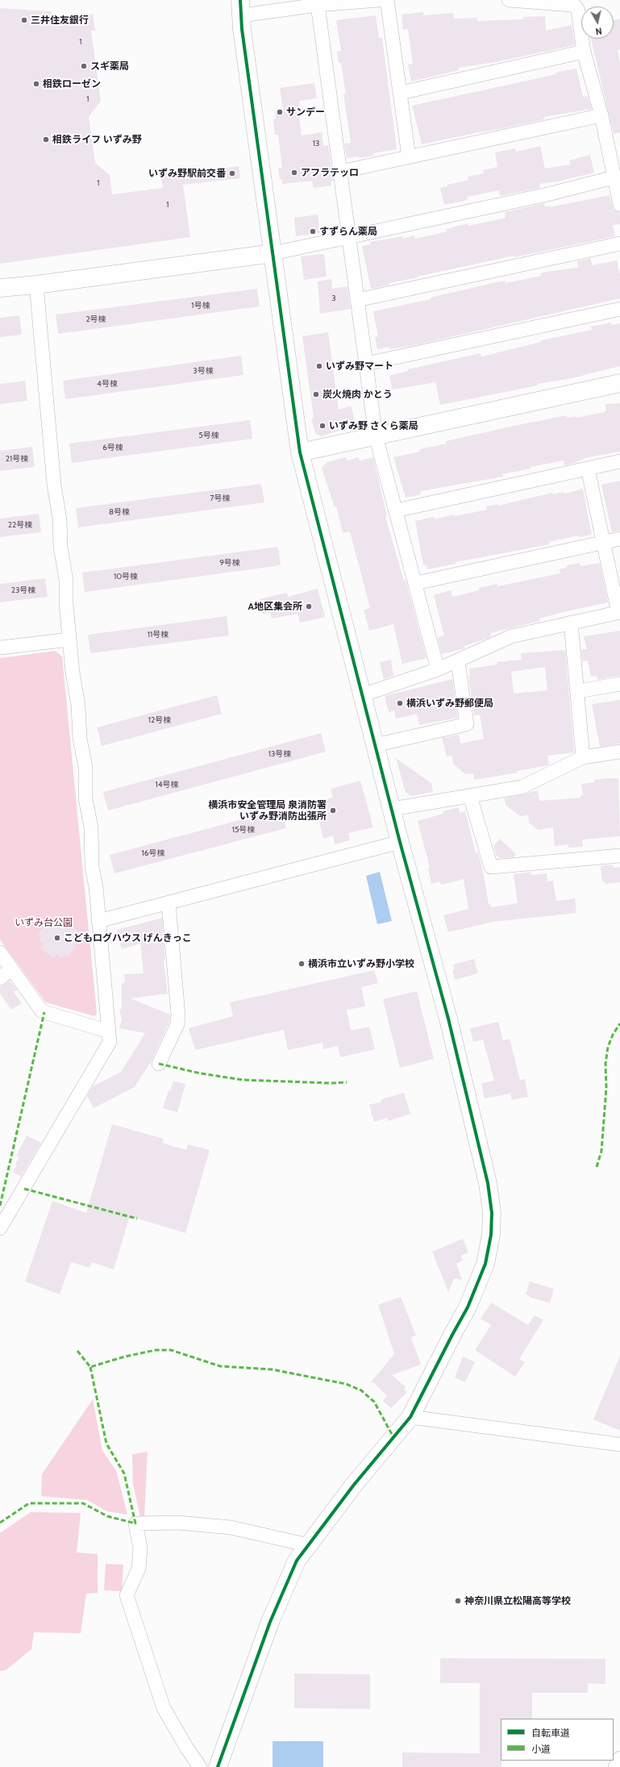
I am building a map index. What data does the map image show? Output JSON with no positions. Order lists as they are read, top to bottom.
{
  "parks": ["いずみ台公園"],
  "places": [
    "三井住友銀行",
    "スギ薬局",
    "相鉄ローゼン",
    "サンデー",
    "相鉄ライフ いずみ野",
    "アフラテッロ",
    "いずみ野駅前交番",
    "すずらん薬局",
    "いずみ野マート",
    "炭火焼肉 かとう",
    "いずみ野 さくら薬局",
    "A地区集会所",
    "横浜いずみ野郵便局",
    "横浜市安全管理局 泉消防署 いずみ野消防出張所",
    "こどもログハウス げんきっこ",
    "横浜市立いずみ野小学校",
    "神奈川県立松陽高等学校"
  ],
  "house_numbers": [
    "1",
    "1",
    "13",
    "1",
    "1",
    "3",
    "1号棟",
    "2号棟",
    "3号棟",
    "4号棟",
    "5号棟",
    "6号棟",
    "21号棟",
    "7号棟",
    "8号棟",
    "22号棟",
    "9号棟",
    "10号棟",
    "23号棟",
    "11号棟",
    "12号棟",
    "13号棟",
    "14号棟",
    "15号棟",
    "16号棟"
  ],
  "legend": ["自転車道", "小道"],
  "north": "bottom"
}
